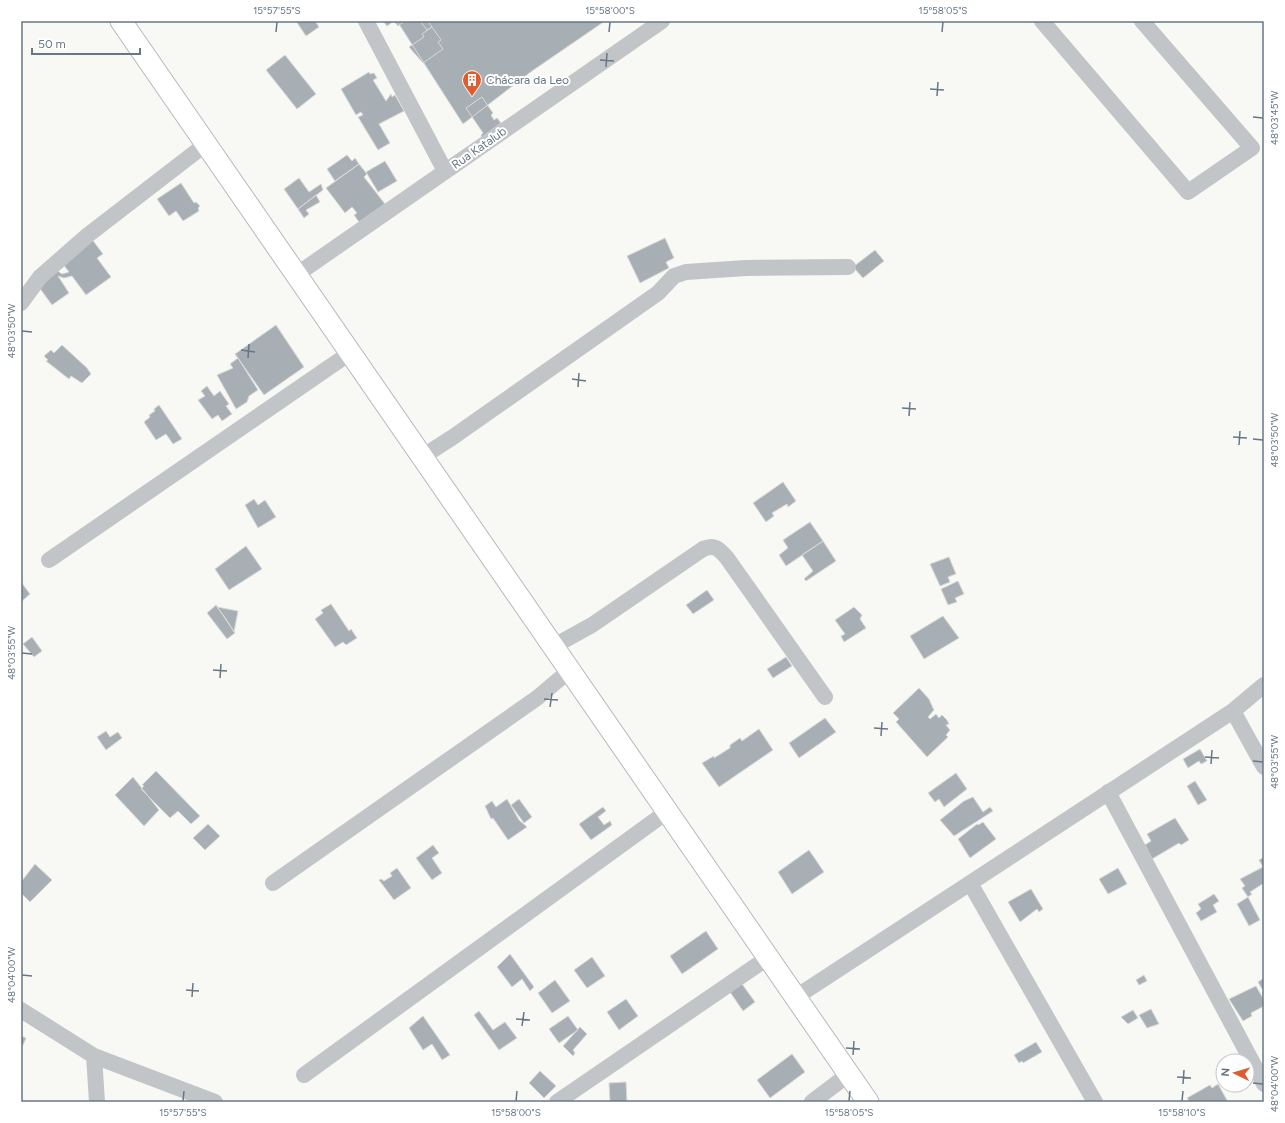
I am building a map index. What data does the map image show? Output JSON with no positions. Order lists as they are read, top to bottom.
{
  "streets": {
    "street": ["Rua Katalub"]
  },
  "places": {
    "building": ["Chácara da Leo"]
  },
  "scale_bar": "50 m",
  "north": "left",
  "coordinates": [
    "15°57'55\"S",
    "15°58'00\"S",
    "15°58'05\"S",
    "48°03'45\"W",
    "48°03'50\"W",
    "48°03'55\"W",
    "48°04'00\"W",
    "15°58'10\"S"
  ]
}
